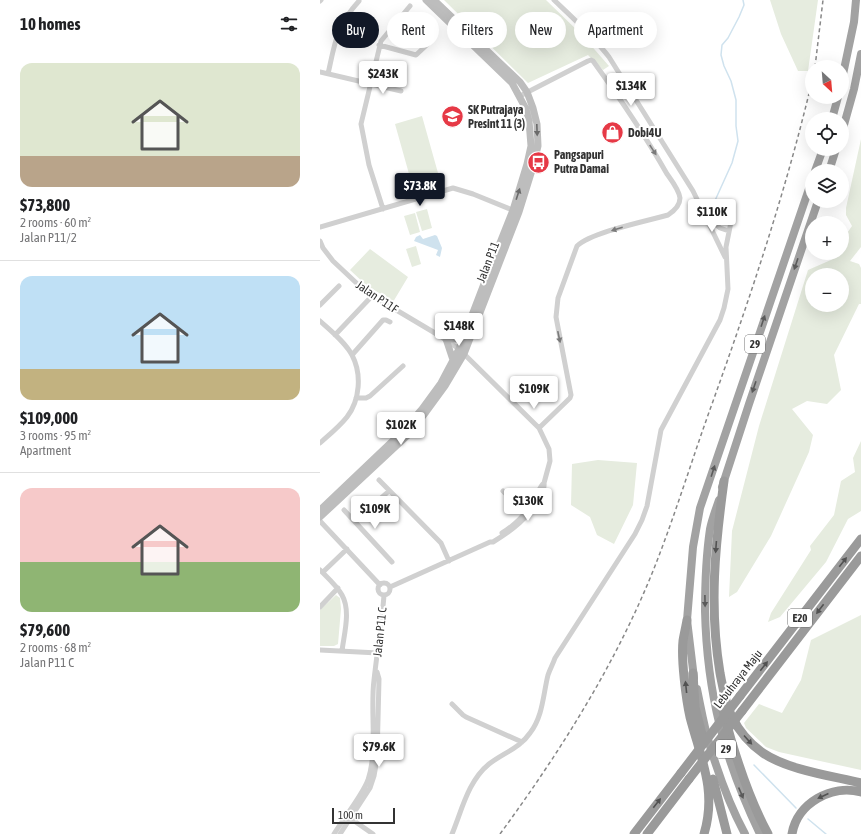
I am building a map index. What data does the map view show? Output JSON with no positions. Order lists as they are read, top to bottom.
{
  "streets": {
    "highway": ["29", "E20", "Lebuhraya Maju"],
    "main road": ["Jalan P11"],
    "street": ["Jalan P11F", "Jalan P11 C"]
  },
  "crossings": [
    ["Jalan P11", "Jalan P11F"]
  ],
  "places": {
    "school or university": ["SK Putrajaya Presint 11 (3)"],
    "shop": ["Dobi4U"],
    "bus stop": ["Pangsapuri Putra Damai"]
  },
  "scale_bar": "100 m",
  "north": "bottom right",
  "page": {
    "heading": "10 homes",
    "chip": [
      "Buy",
      "Rent",
      "Filters",
      "New",
      "Apartment"
    ],
    "list": [
      {
        "name": "$73,800",
        "note": "2 rooms · 60 m² · Jalan P11/2"
      },
      {
        "name": "$109,000",
        "note": "3 rooms · 95 m² · Apartment"
      },
      {
        "name": "$79,600",
        "note": "2 rooms · 68 m² · Jalan P11 C"
      }
    ],
    "map_buttons": ["+", "−"],
    "price": [
      "$243K",
      "$134K",
      "$73.8K",
      "$110K",
      "$148K",
      "$109K",
      "$102K",
      "$130K",
      "$109K",
      "$79.6K"
    ],
    "scale": "100 m"
  }
}
